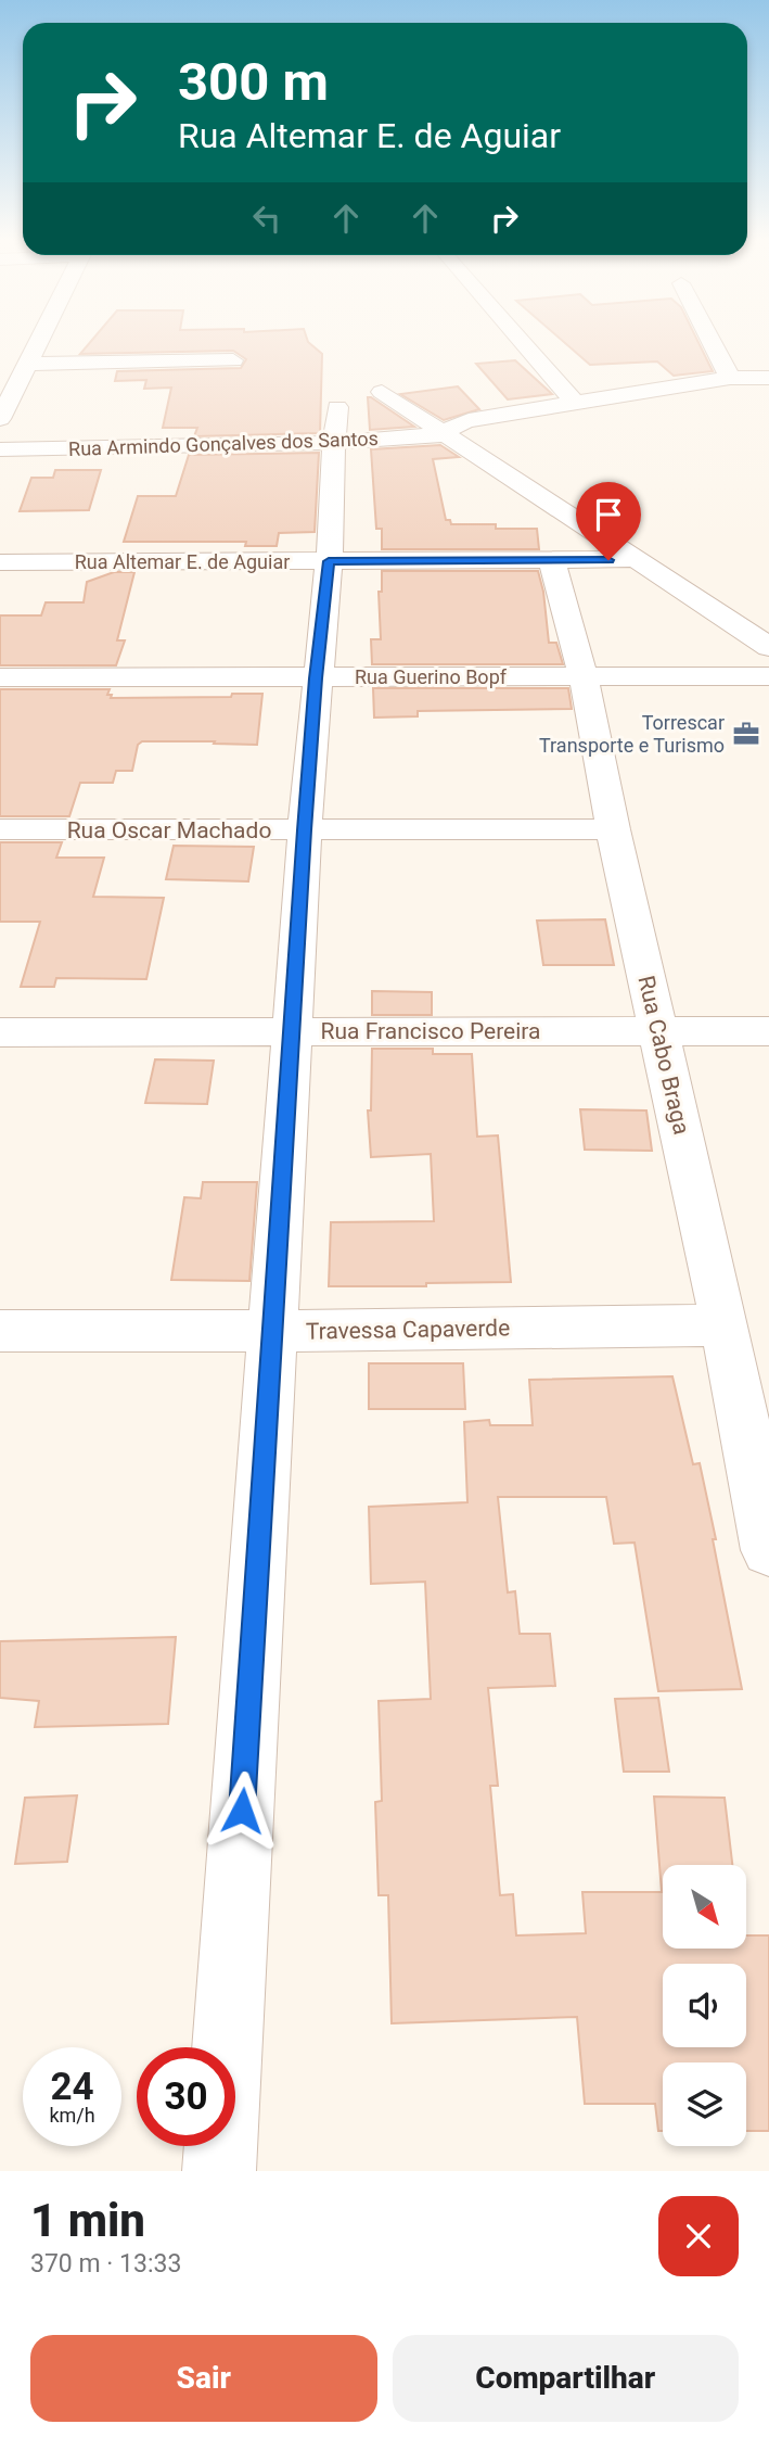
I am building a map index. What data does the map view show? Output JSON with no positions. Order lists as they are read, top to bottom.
{
  "streets": {
    "street": [
      "Rua Armindo Gonçalves dos Santos",
      "Rua Altemar E. de Aguiar",
      "Rua Guerino Bopf",
      "Rua Oscar Machado",
      "Rua Francisco Pereira",
      "Rua Cabo Braga",
      "Travessa Capaverde"
    ]
  },
  "crossings": [
    ["Rua Altemar E. de Aguiar", "Rua Cabo Braga"],
    ["Rua Guerino Bopf", "Rua Cabo Braga"],
    ["Rua Oscar Machado", "Rua Cabo Braga"],
    ["Rua Francisco Pereira", "Rua Cabo Braga"],
    ["Rua Cabo Braga", "Travessa Capaverde"]
  ],
  "places": {
    "office": ["Torrescar Transporte e Turismo"]
  },
  "north": "bottom right",
  "page": {
    "turn": ["300 m", "Rua Altemar E. de Aguiar"],
    "speed": "24 km/h",
    "limit": "30",
    "heading": ["1 min", "370 m · 13:33"],
    "buttons": ["Sair", "Compartilhar"]
  }
}
